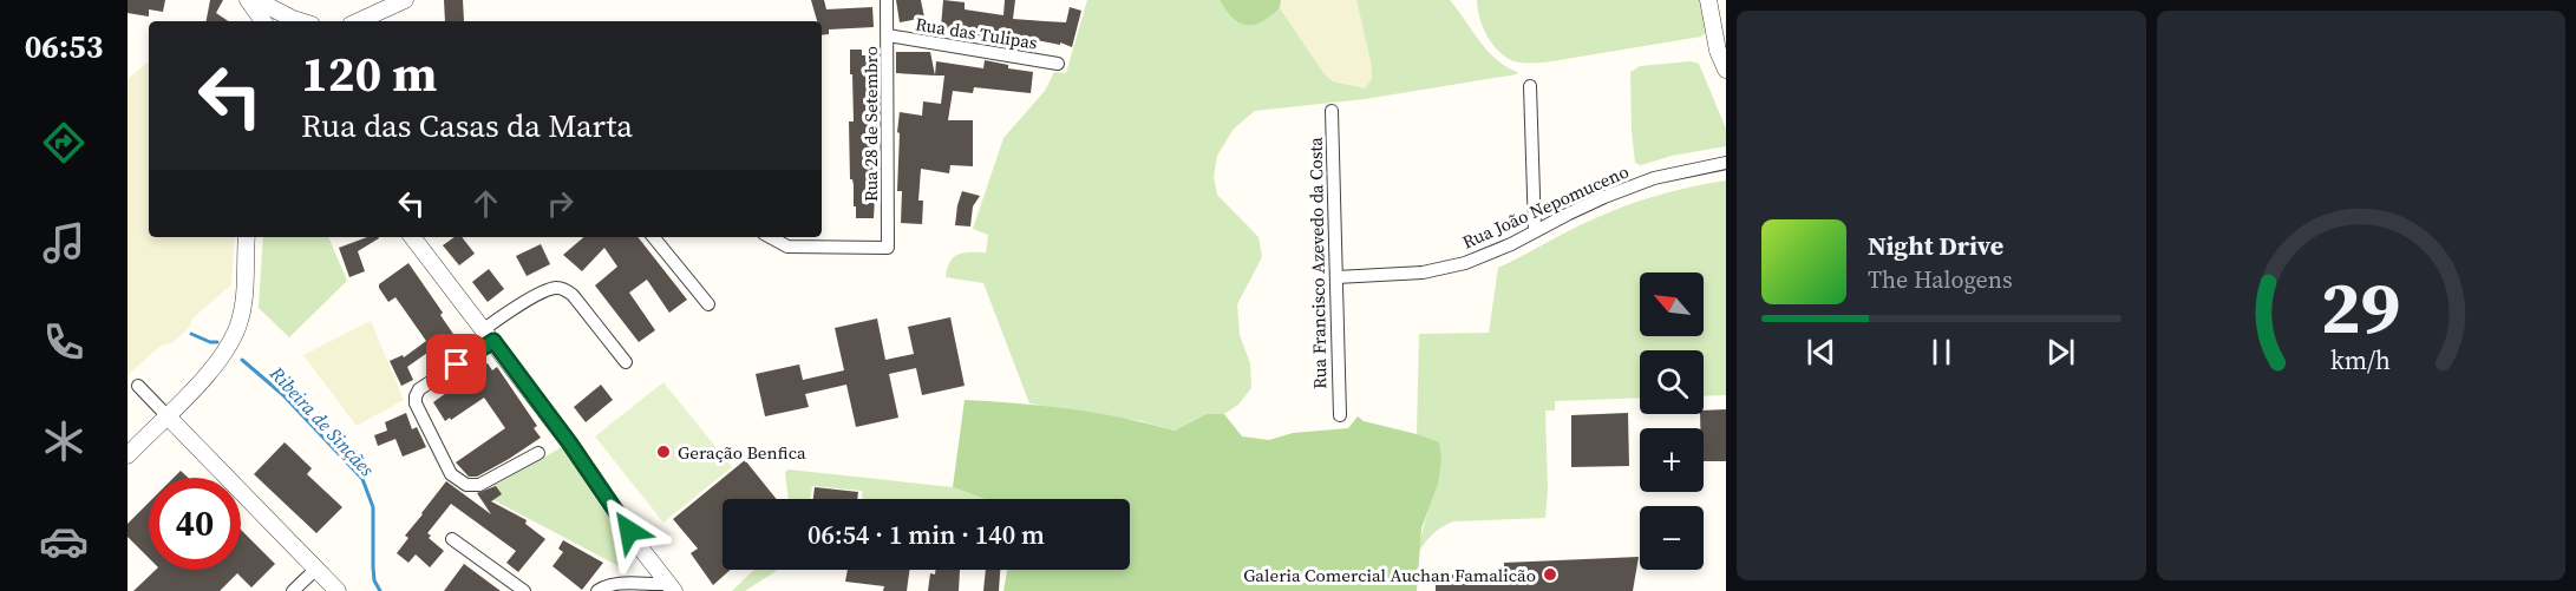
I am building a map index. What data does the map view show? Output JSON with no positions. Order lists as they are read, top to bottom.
{
  "streets": {
    "street": [
      "Rua das Tulipas",
      "Rua 28 de Setembro",
      "Rua João Nepomuceno",
      "Rua Francisco Azevedo da Costa"
    ]
  },
  "crossings": [
    ["Rua das Tulipas", "Rua 28 de Setembro"],
    ["Rua João Nepomuceno", "Rua Francisco Azevedo da Costa"]
  ],
  "water": ["Ribeira de Sinçães"],
  "places": ["Geração Benfica", "Galeria Comercial Auchan Famalicão"],
  "north": "top left",
  "page": {
    "tabs": "06:53",
    "turn": ["120 m", "Rua das Casas da Marta"],
    "song": ["Night Drive", "The Halogens"],
    "map_buttons": ["+", "−"],
    "limit": "40",
    "trip": "06:54 · 1 min · 140 m",
    "gauge": ["29", "km/h"]
  }
}
